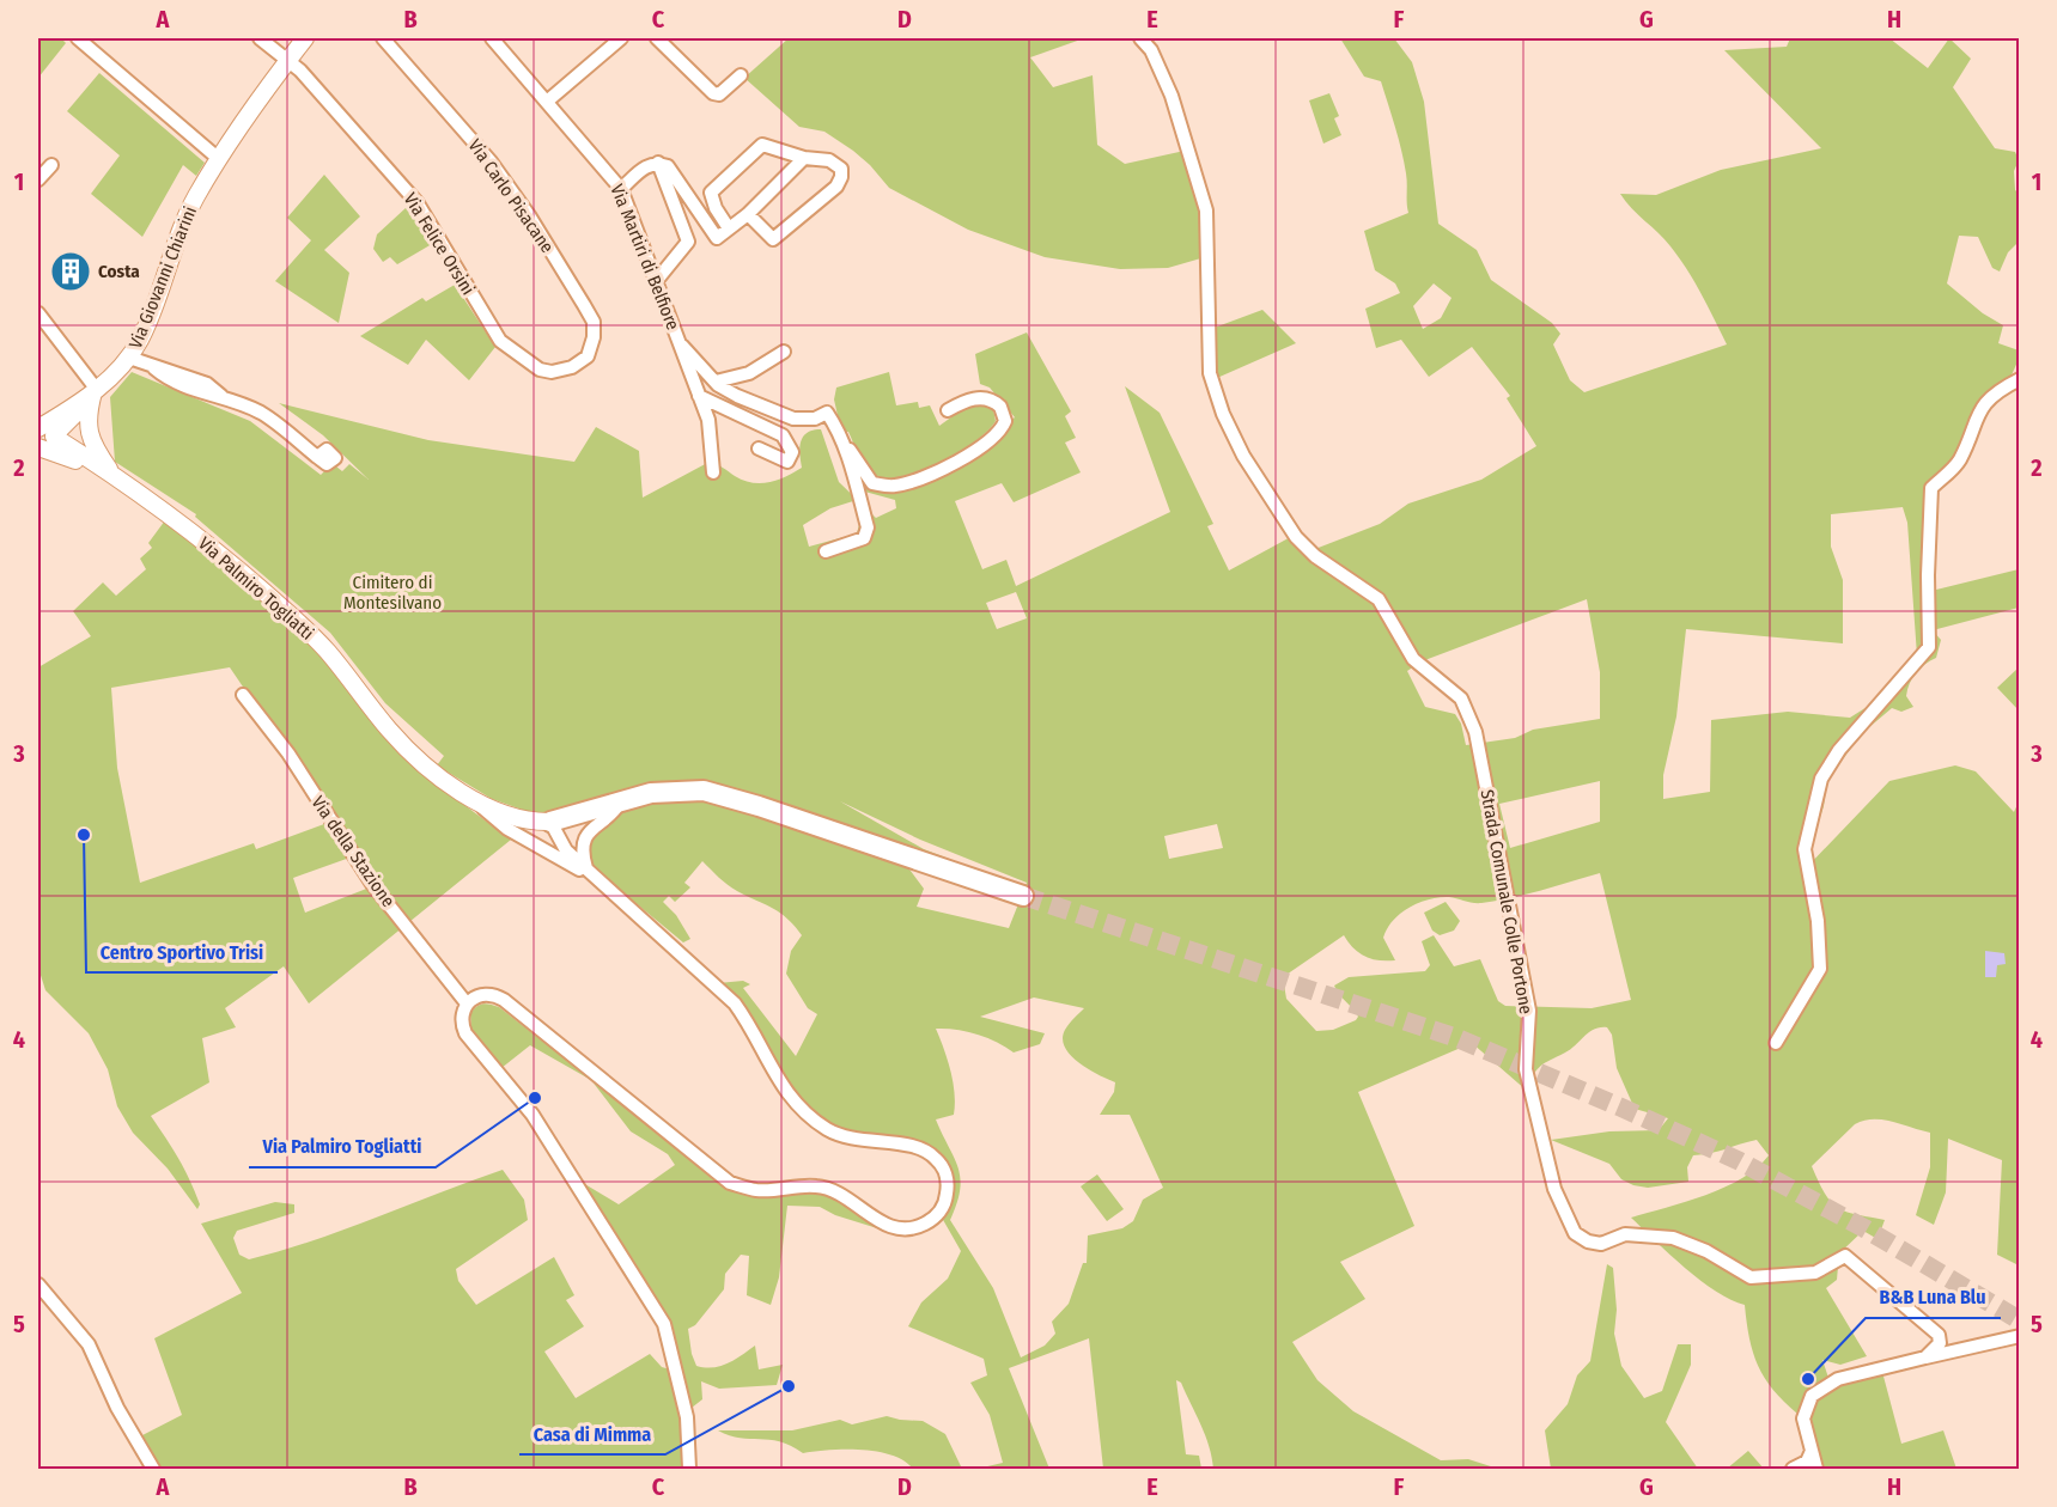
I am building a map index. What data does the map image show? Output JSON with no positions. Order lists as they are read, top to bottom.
{
  "streets": {
    "main road": ["Via Giovanni Chiarini", "Via Palmiro Togliatti"],
    "street": [
      "Via Carlo Pisacane",
      "Via Felice Orsini",
      "Via Martiri di Belfiore",
      "Via della Stazione",
      "Strada Comunale Colle Portone"
    ]
  },
  "crossings": [
    ["Via Carlo Pisacane", "Via Felice Orsini"],
    ["Via Felice Orsini", "Via Giovanni Chiarini"],
    ["Via Giovanni Chiarini", "Via Palmiro Togliatti"],
    ["Via Palmiro Togliatti", "Via della Stazione"]
  ],
  "parks": ["Cimitero di Montesilvano"],
  "places": {
    "building": ["Costa"],
    "other": [
      "Centro Sportivo Trisi",
      "Via Palmiro Togliatti",
      "B&B Luna Blu",
      "Casa di Mimma"
    ]
  },
  "grid": {
    "columns": [
      "A",
      "B",
      "C",
      "D",
      "E",
      "F",
      "G",
      "H"
    ],
    "rows": [
      "1",
      "2",
      "3",
      "4",
      "5"
    ]
  }
}
